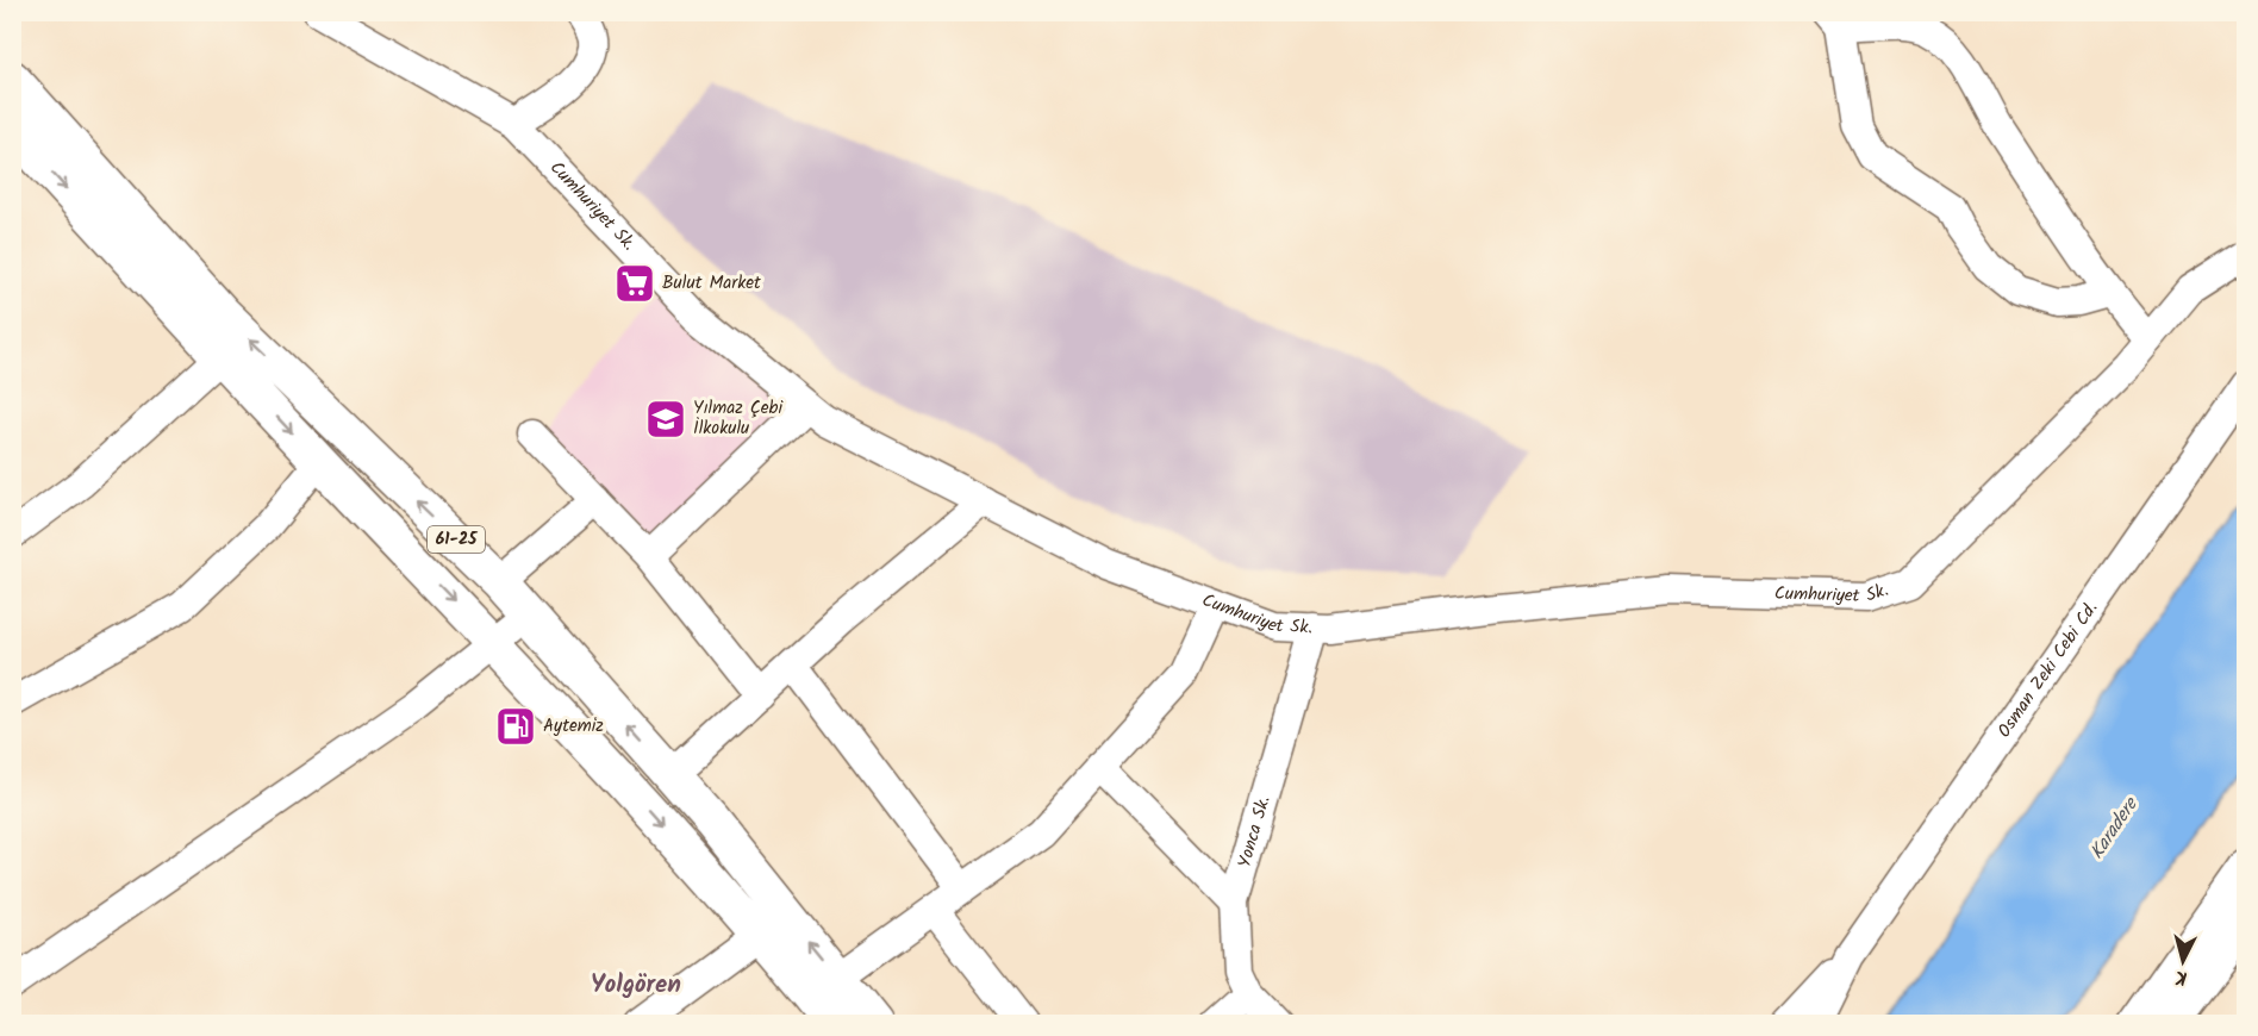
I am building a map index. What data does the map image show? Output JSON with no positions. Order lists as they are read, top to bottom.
{
  "streets": {
    "main road": ["61-25"],
    "street": ["Cumhuriyet Sk.", "Osman Zeki Cebi Cd.", "Yonca Sk."]
  },
  "crossings": [
    ["Cumhuriyet Sk.", "Yonca Sk."]
  ],
  "districts": ["Yolgören"],
  "water": ["Karadere"],
  "places": {
    "supermarket": ["Bulut Market"],
    "school or university": ["Yılmaz Çebi İlkokulu"],
    "fuel station": ["Aytemiz"]
  },
  "north": "bottom"
}
